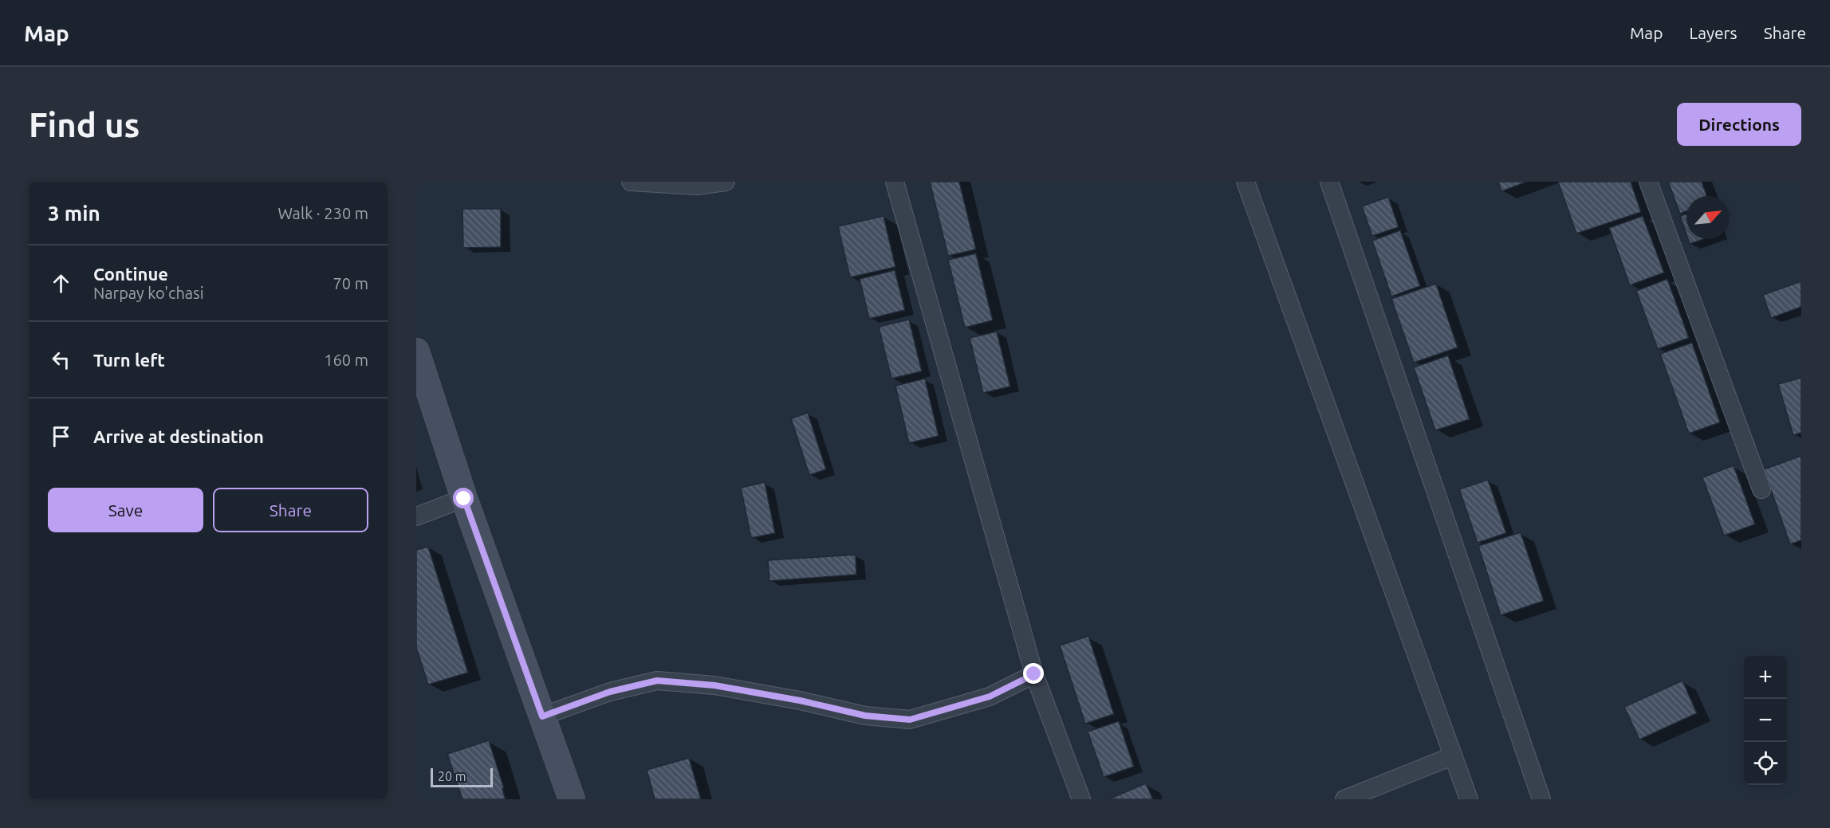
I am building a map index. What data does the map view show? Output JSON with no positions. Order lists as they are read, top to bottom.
{
  "scale_bar": "20 m",
  "north": "top right",
  "page": {
    "header": "Map",
    "nav": ["Map", "Layers", "Share"],
    "buttons": [
      "Directions",
      ["Save", "Share"]
    ],
    "title": "Find us",
    "heading": ["3 min", "Walk · 230 m"],
    "list": [
      ["Continue", "Narpay ko'chasi", "70 m"],
      ["Turn left", "160 m"],
      "Arrive at destination"
    ],
    "map_buttons": ["+", "−"],
    "scale": "20 m"
  }
}
